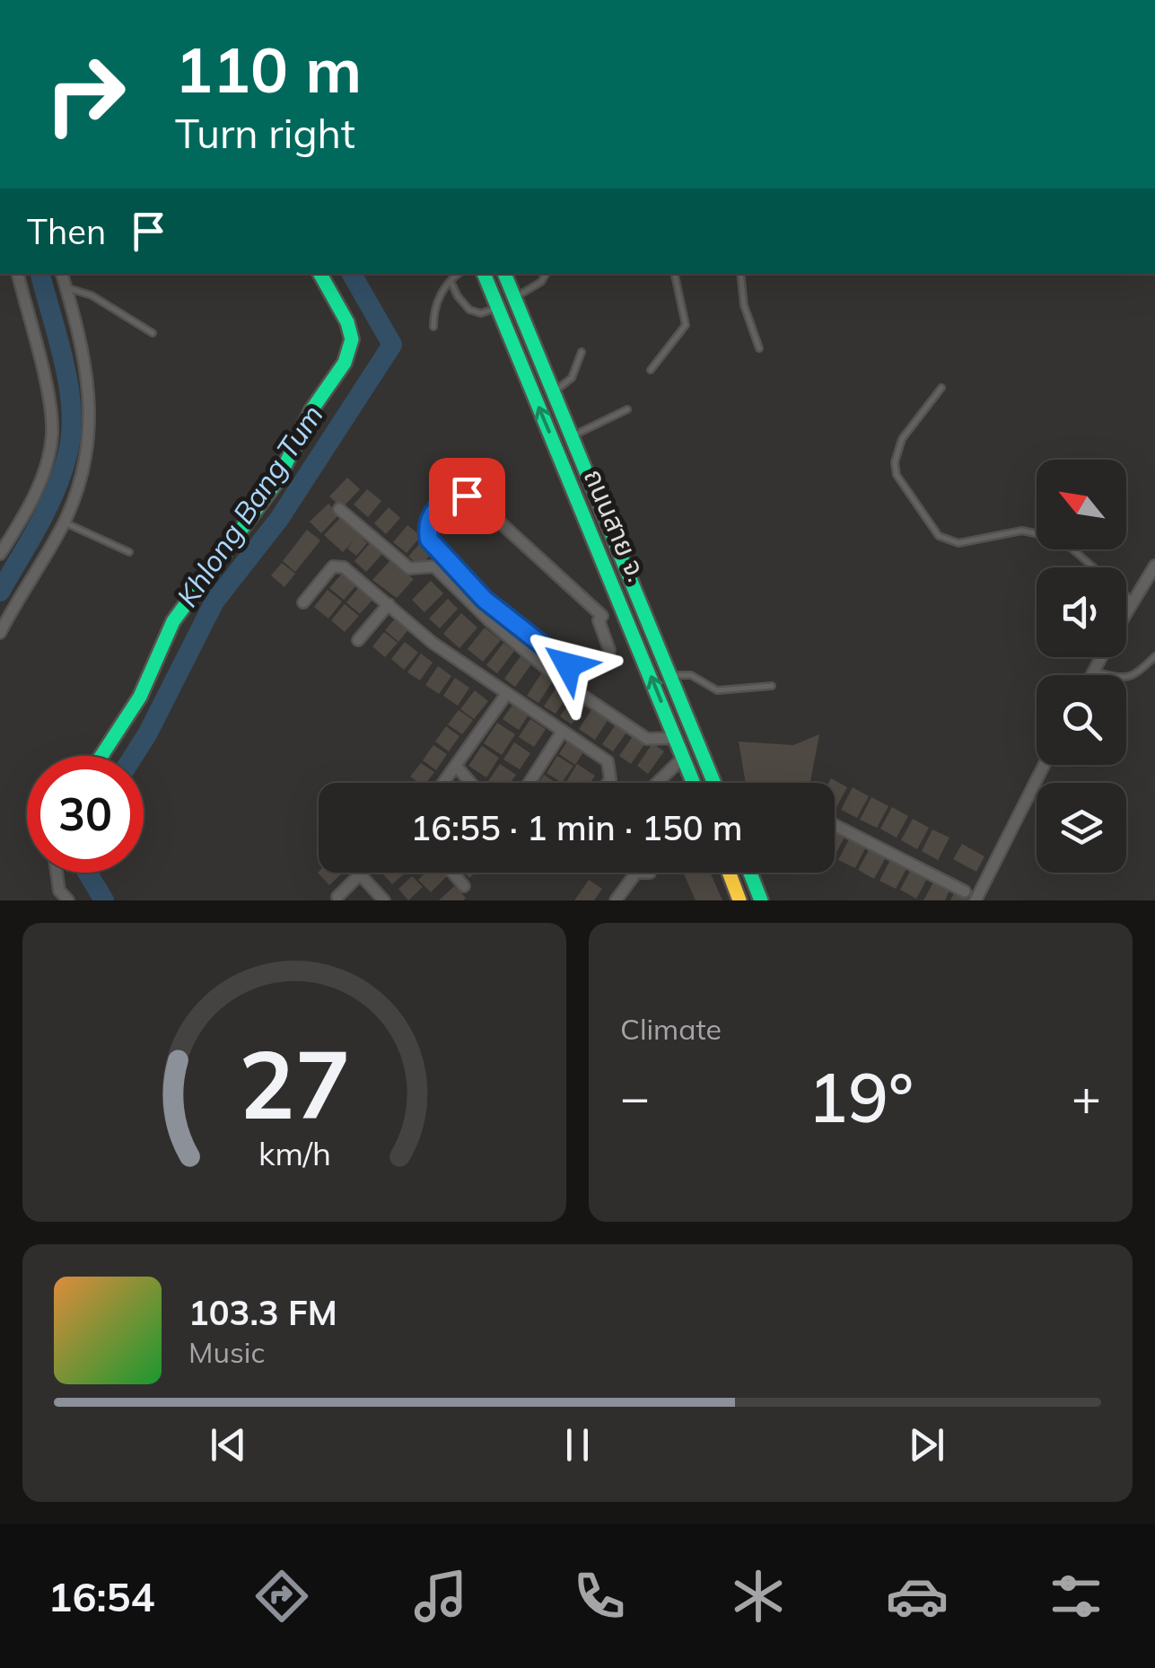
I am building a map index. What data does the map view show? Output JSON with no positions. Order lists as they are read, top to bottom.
{
  "streets": {
    "main road": ["ถนนสาย จ."]
  },
  "water": ["Khlong Bang Tum"],
  "north": "top left",
  "page": {
    "turn": ["110 m", "Turn right"],
    "then": "Then",
    "limit": "30",
    "trip": "16:55 · 1 min · 150 m",
    "tile": "Climate",
    "heat": ["−", "19°", "+"],
    "song": ["103.3 FM", "Music"],
    "tabs": "16:54",
    "gauge": ["27", "km/h"]
  }
}
